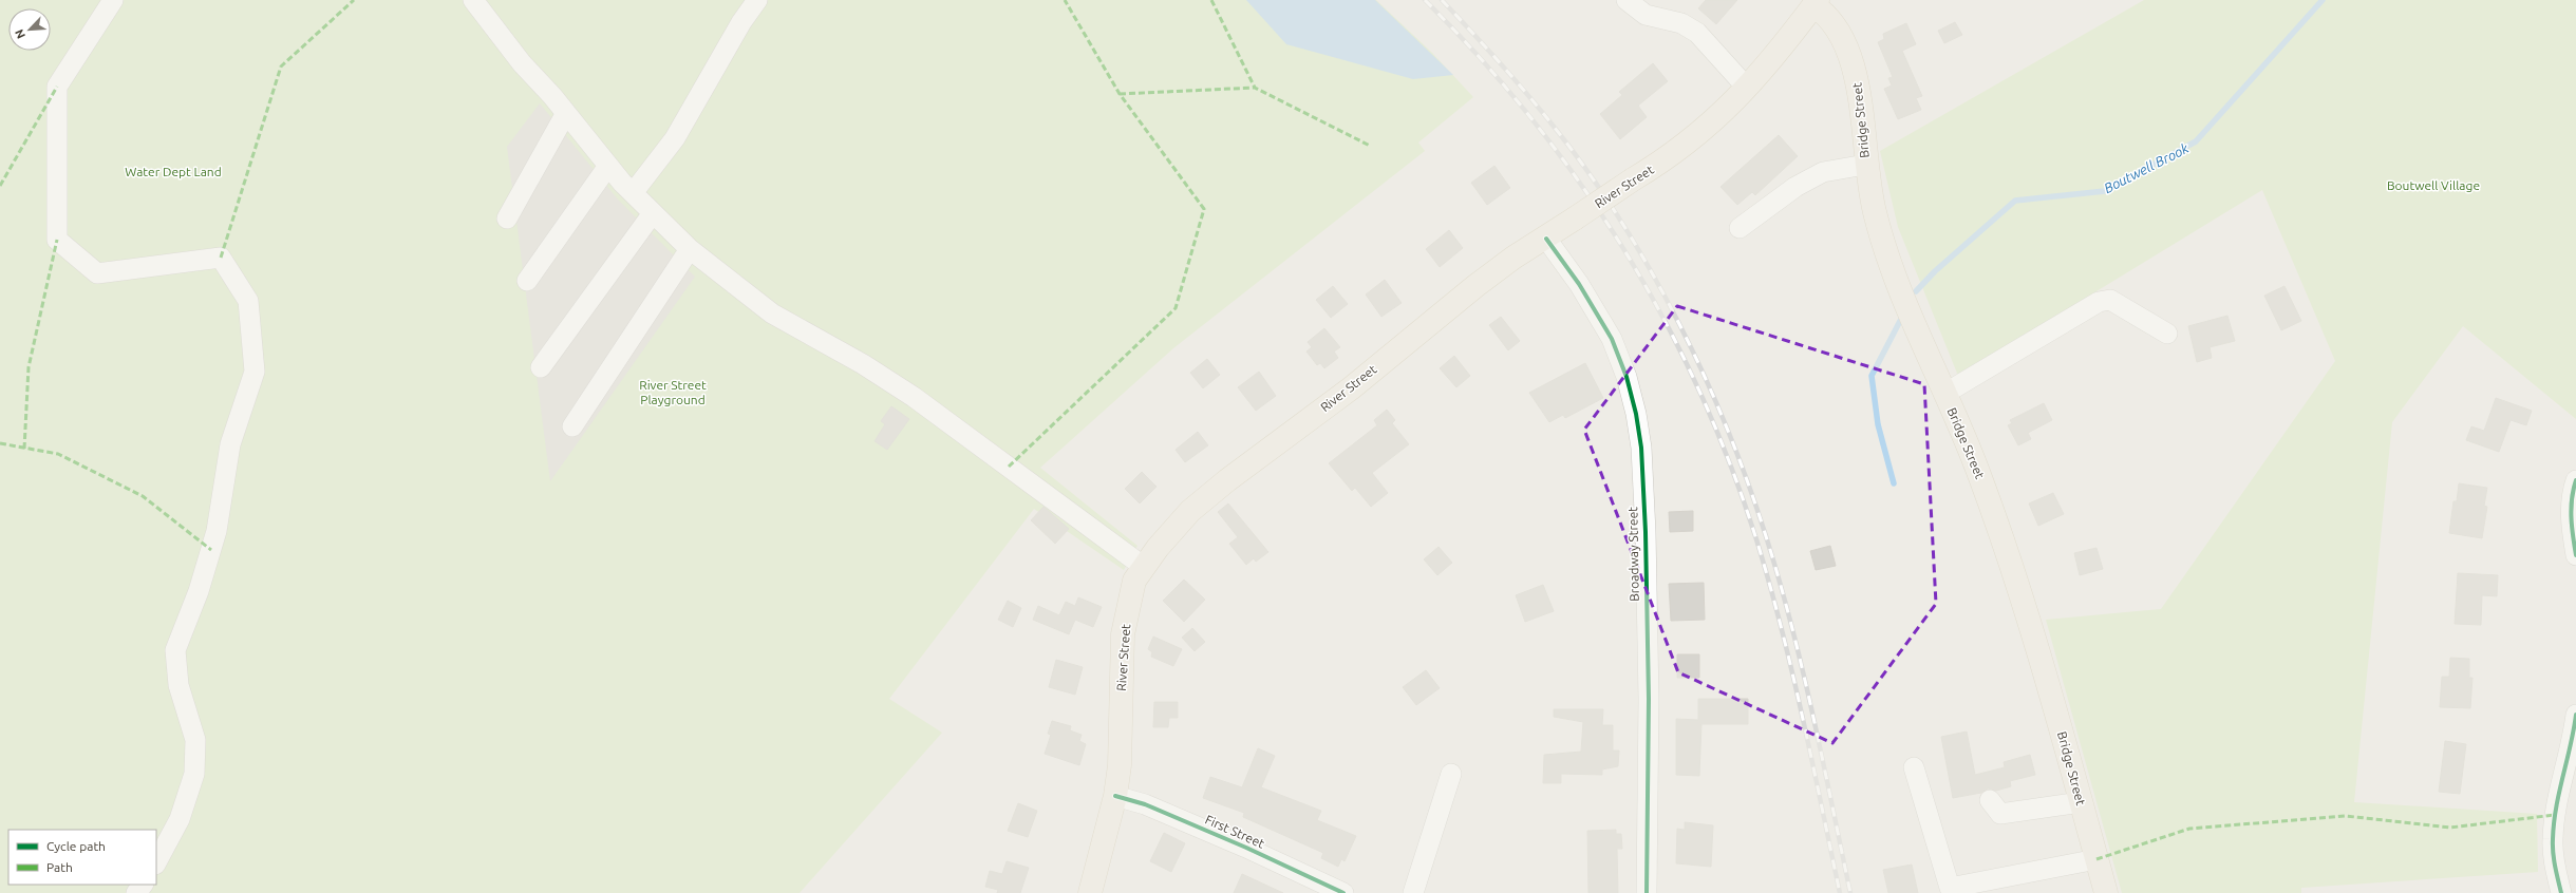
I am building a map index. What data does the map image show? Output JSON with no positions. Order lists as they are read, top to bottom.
{
  "streets": {
    "main road": ["Bridge Street", "River Street"],
    "street": ["Broadway Street", "First Street"]
  },
  "crossings": [
    ["Bridge Street", "River Street"],
    ["River Street", "Broadway Street"],
    ["River Street", "First Street"]
  ],
  "water": ["Boutwell Brook"],
  "parks": ["Water Dept Land", "Boutwell Village", "River Street Playground"],
  "legend": ["Cycle path", "Path"],
  "north": "bottom left"
}
